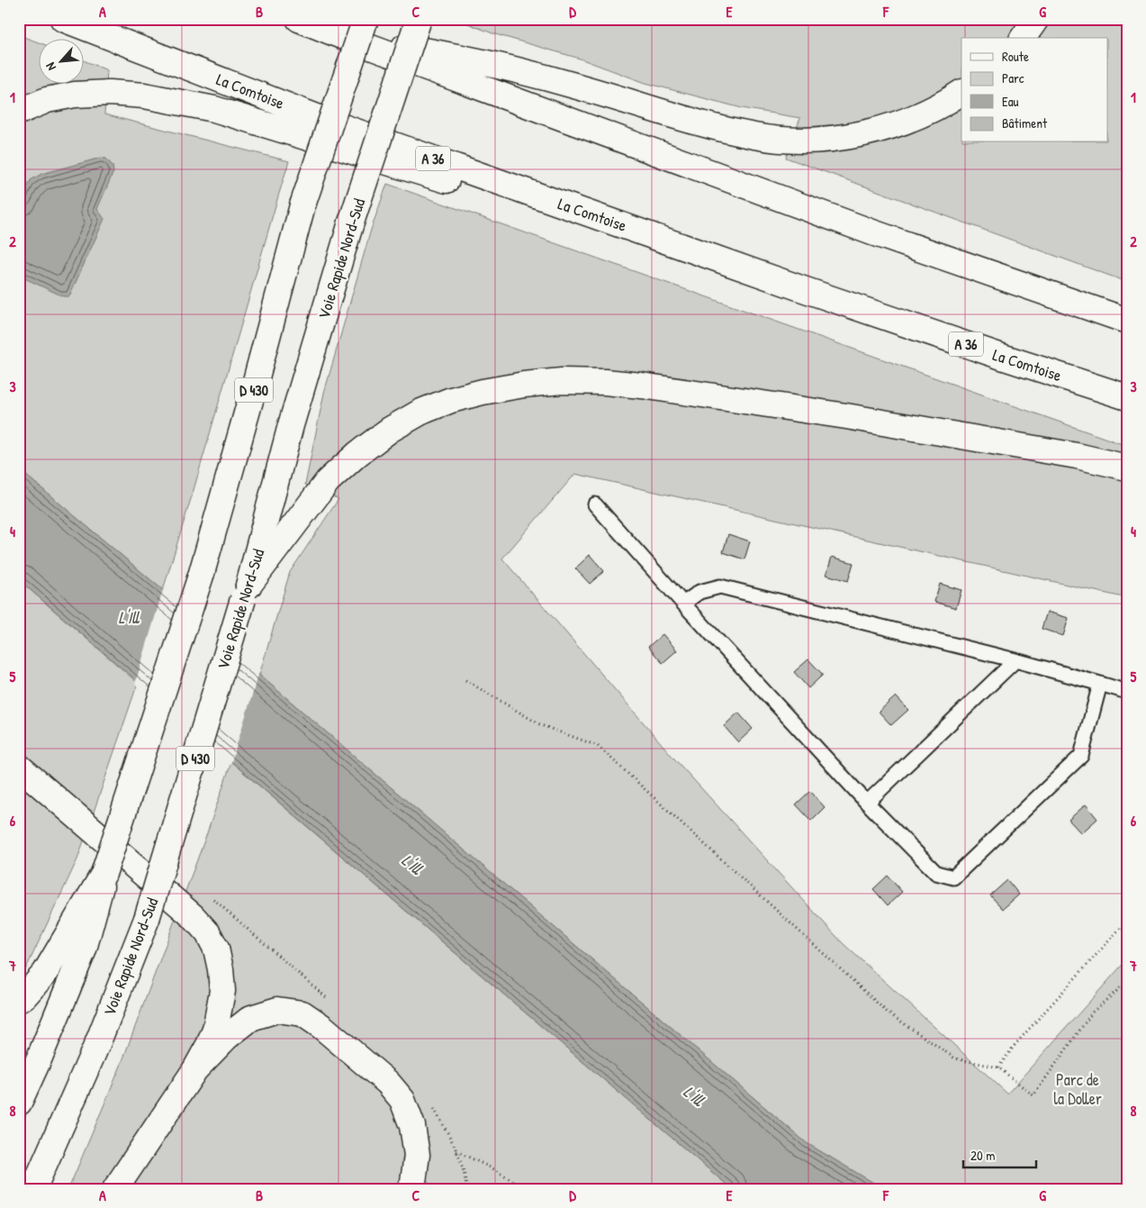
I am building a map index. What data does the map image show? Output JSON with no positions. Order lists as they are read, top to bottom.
{
  "streets": {
    "main road": [
      "La Comtoise",
      "A 36",
      "Voie Rapide Nord-Sud",
      "D 430"
    ]
  },
  "water": ["L'Ill"],
  "parks": ["Parc de la Doller"],
  "legend": [
    "Route",
    "Parc",
    "Eau",
    "Bâtiment"
  ],
  "scale_bar": "20 m",
  "north": "bottom left",
  "grid": {
    "columns": [
      "A",
      "B",
      "C",
      "D",
      "E",
      "F",
      "G"
    ],
    "rows": [
      "1",
      "2",
      "3",
      "4",
      "5",
      "6",
      "7",
      "8"
    ]
  }
}
